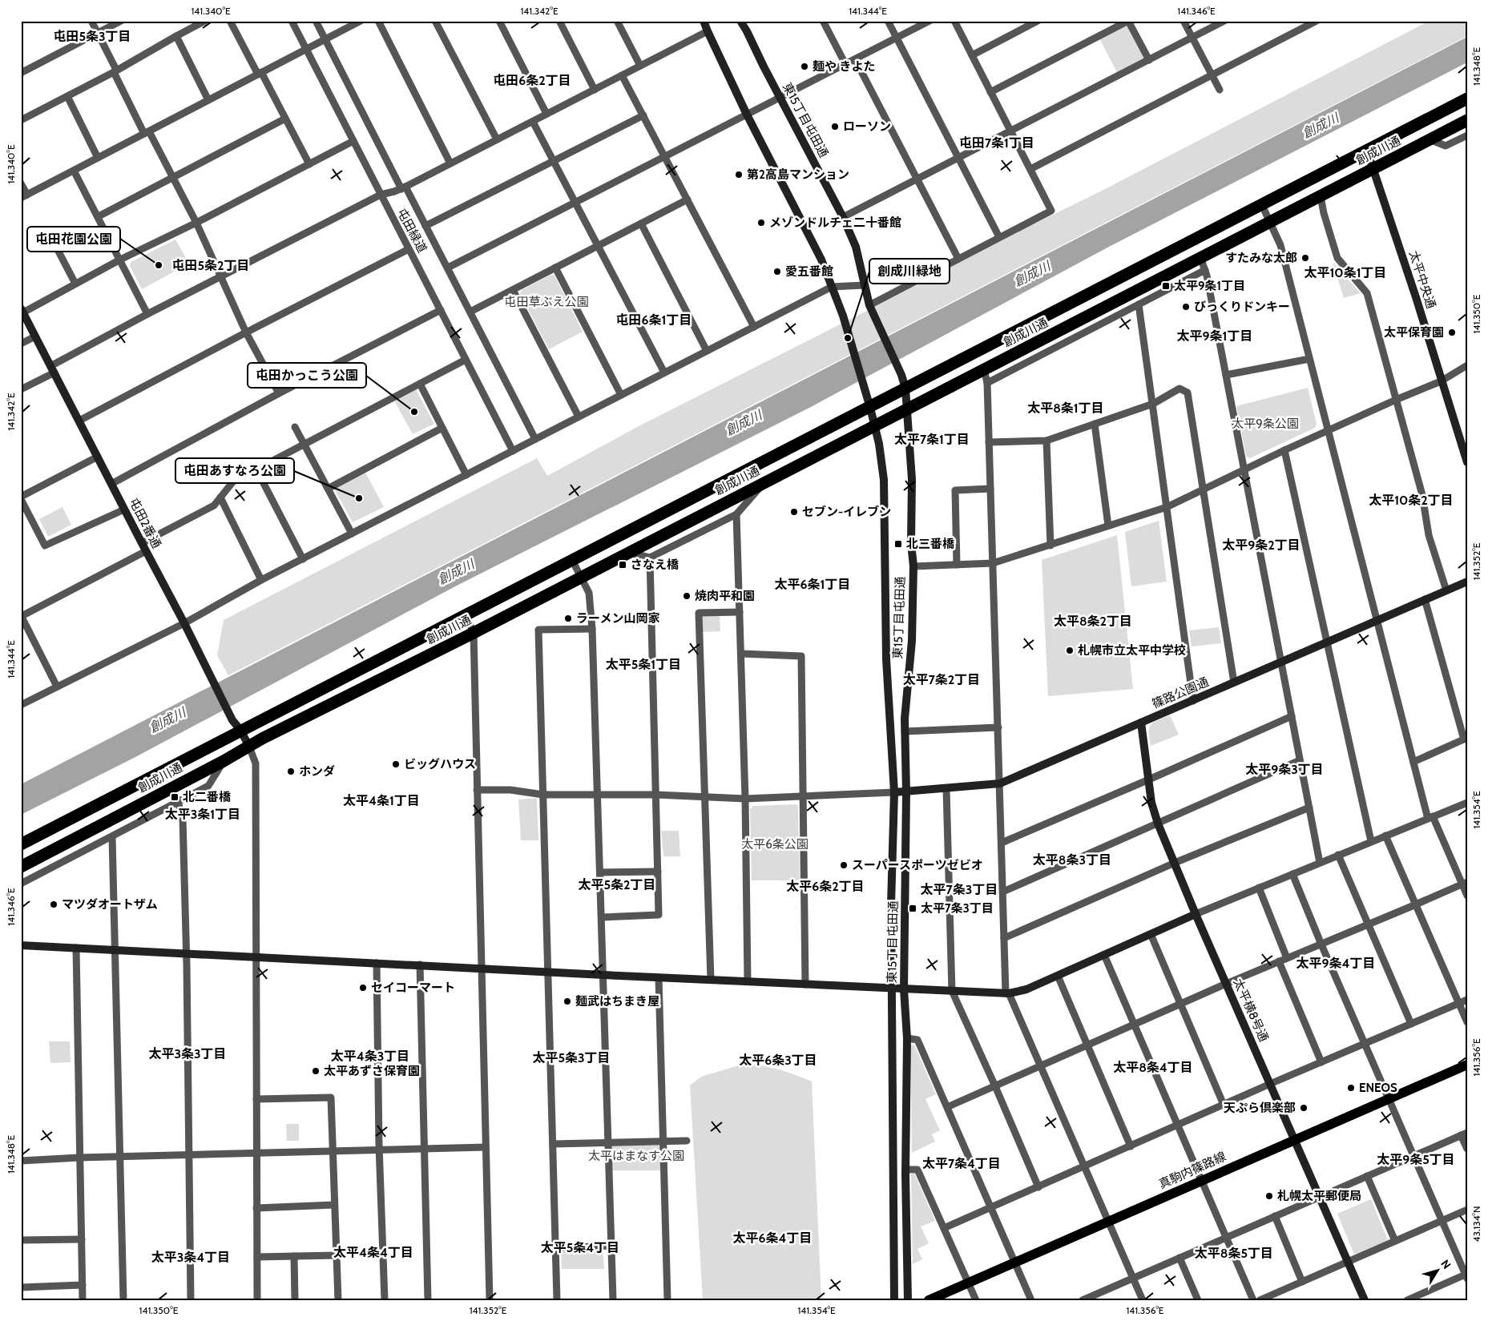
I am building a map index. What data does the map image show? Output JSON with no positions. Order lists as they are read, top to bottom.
{
  "streets": {
    "highway": ["創成川通"],
    "main road": ["真駒内篠路線"],
    "street": [
      "東15丁目屯田通",
      "屯田緑道",
      "太平中央通",
      "屯田2番通",
      "篠路公園通",
      "太平横8号通"
    ]
  },
  "crossings": [
    ["東15丁目屯田通", "創成川通"],
    ["東15丁目屯田通", "篠路公園通"],
    ["創成川通", "太平中央通"],
    ["創成川通", "屯田2番通"],
    ["篠路公園通", "太平横8号通"],
    ["太平横8号通", "真駒内篠路線"]
  ],
  "districts": [
    "屯田5条3丁目",
    "屯田6条2丁目",
    "屯田7条1丁目",
    "屯田5条2丁目",
    "太平10条1丁目",
    "屯田6条1丁目",
    "太平9条1丁目",
    "太平8条1丁目",
    "太平7条1丁目",
    "太平10条2丁目",
    "太平9条2丁目",
    "太平6条1丁目",
    "太平8条2丁目",
    "太平5条1丁目",
    "太平7条2丁目",
    "太平9条3丁目",
    "太平4条1丁目",
    "太平3条1丁目",
    "太平8条3丁目",
    "太平5条2丁目",
    "太平6条2丁目",
    "太平7条3丁目",
    "太平9条4丁目",
    "太平3条3丁目",
    "太平4条3丁目",
    "太平5条3丁目",
    "太平6条3丁目",
    "太平8条4丁目",
    "太平9条5丁目",
    "太平7条4丁目",
    "太平6条4丁目",
    "太平5条4丁目",
    "太平4条4丁目",
    "太平8条5丁目",
    "太平3条4丁目"
  ],
  "water": ["創成川"],
  "parks": [
    "屯田草ぶえ公園",
    "太平9条公園",
    "太平6条公園",
    "太平はまなす公園"
  ],
  "places": {
    "other": [
      "麺や きよた",
      "ローソン",
      "第2高島マンション",
      "メゾンドルチェ二十番館",
      "すたみな太郎",
      "屯田花園公園",
      "愛五番館",
      "びっくりドンキー",
      "太平保育園",
      "創成川緑地",
      "屯田かっこう公園",
      "屯田あすなろ公園",
      "セブン-イレブン",
      "焼肉平和園",
      "ラーメン山岡家",
      "札幌市立太平中学校",
      "ビッグハウス",
      "ホンダ",
      "スーパースポーツゼビオ",
      "マツダオートザム",
      "セイコーマート",
      "麺武はちまき屋",
      "太平あずさ保育園",
      "ENEOS",
      "天ぷら倶楽部",
      "札幌太平郵便局"
    ],
    "transit": [
      "太平9条1丁目",
      "北三番橋",
      "さなえ橋",
      "北二番橋",
      "太平7条3丁目"
    ]
  },
  "north": "top right",
  "coordinates": [
    "141.340°E",
    "141.342°E",
    "141.344°E",
    "141.346°E",
    "141.348°E",
    "141.350°E",
    "141.352°E",
    "141.354°E",
    "141.356°E",
    "43.134°N"
  ]
}
